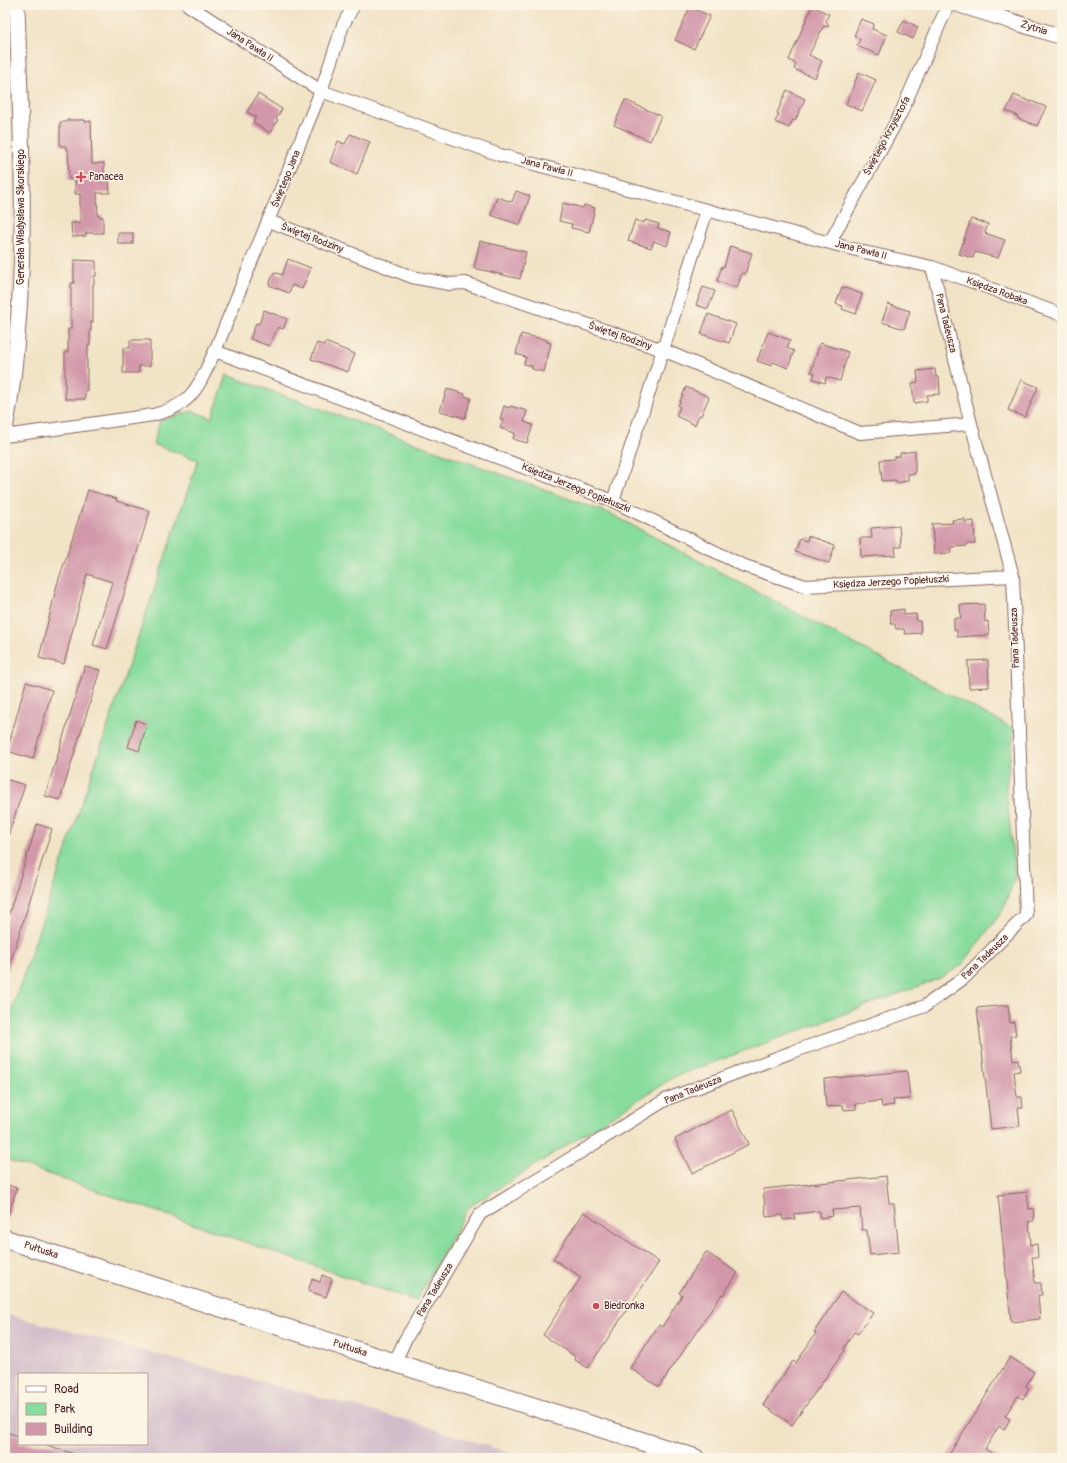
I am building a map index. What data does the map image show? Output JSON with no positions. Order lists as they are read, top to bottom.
{
  "streets": {
    "main road": ["Pułtuska"],
    "street": [
      "Żytnia",
      "Jana Pawła II",
      "Świętego Krzysztofa",
      "Świętego Jana",
      "Generała Władysława Sikorskiego",
      "Świętej Rodziny",
      "Księdza Robaka",
      "Pana Tadeusza",
      "Księdza Jerzego Popiełuszki"
    ]
  },
  "crossings": [
    ["Jana Pawła II", "Świętego Krzysztofa"],
    ["Jana Pawła II", "Świętego Jana"],
    ["Jana Pawła II", "Księdza Robaka"],
    ["Jana Pawła II", "Pana Tadeusza"],
    ["Świętego Jana", "Świętej Rodziny"],
    ["Świętego Jana", "Księdza Jerzego Popiełuszki"],
    ["Świętej Rodziny", "Pana Tadeusza"],
    ["Księdza Robaka", "Pana Tadeusza"],
    ["Pana Tadeusza", "Księdza Jerzego Popiełuszki"],
    ["Pana Tadeusza", "Pułtuska"]
  ],
  "places": {
    "health": ["Panacea"],
    "other": ["Biedronka"]
  },
  "legend": ["Road", "Park", "Building"]
}
